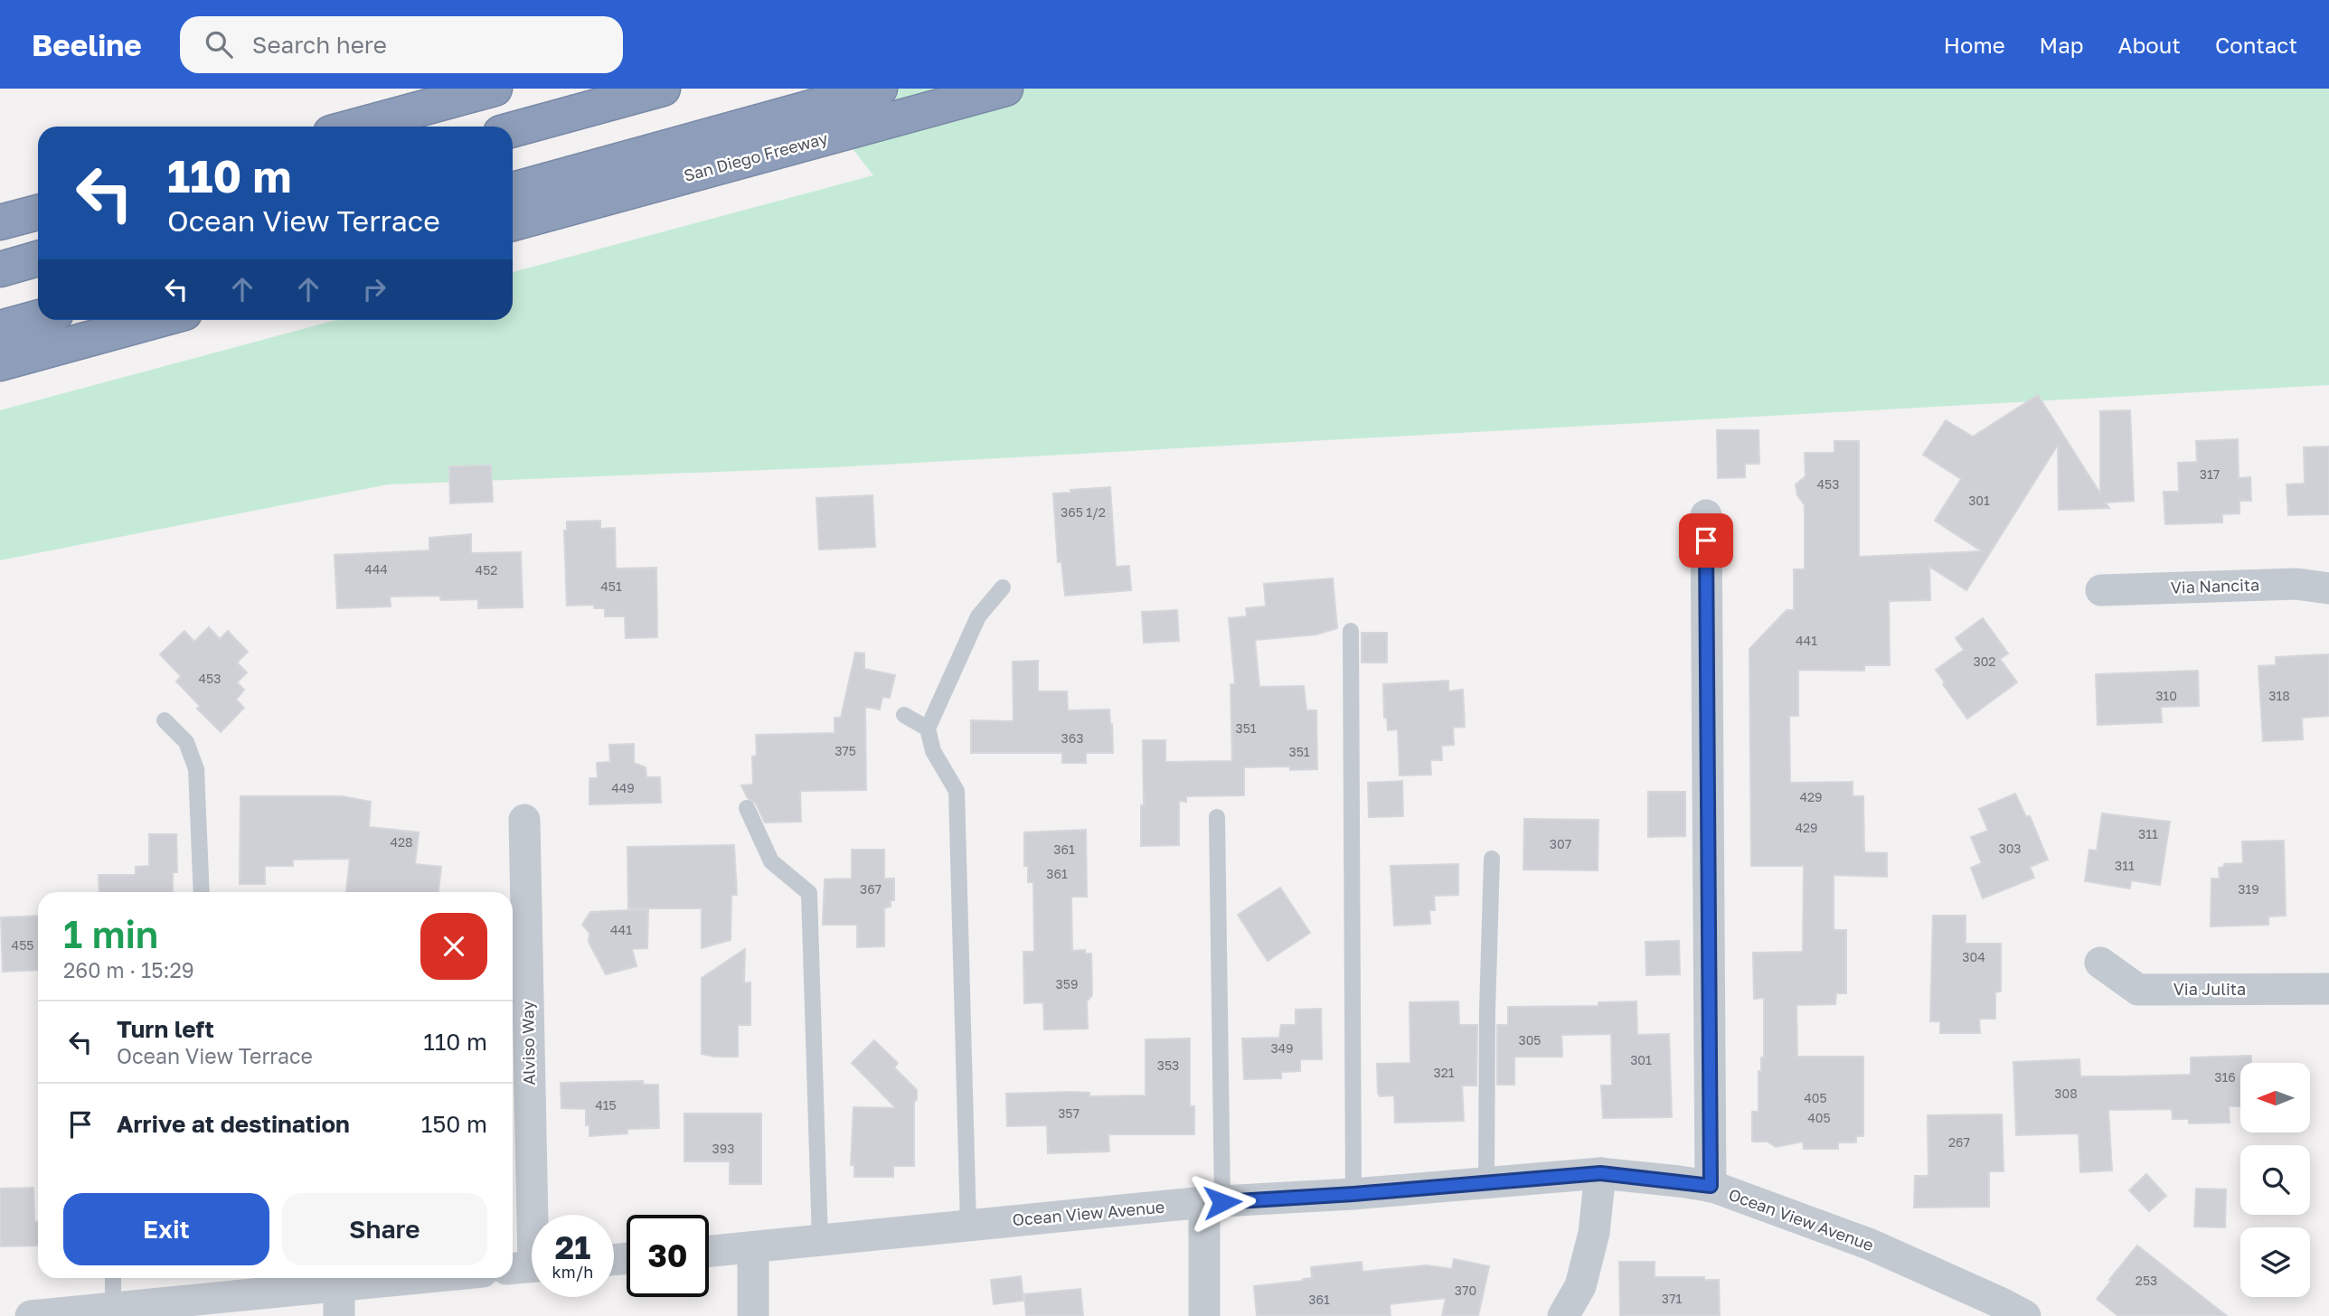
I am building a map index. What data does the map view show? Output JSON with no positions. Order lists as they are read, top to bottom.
{
  "streets": {
    "highway": ["San Diego Freeway"],
    "street": [
      "Via Nancita",
      "Via Julita",
      "Alviso Way",
      "Ocean View Avenue"
    ]
  },
  "house_numbers": [
    "317",
    "453",
    "301",
    "365 1/2",
    "444",
    "452",
    "451",
    "441",
    "302",
    "453",
    "310",
    "318",
    "351",
    "363",
    "375",
    "351",
    "449",
    "429",
    "429",
    "311",
    "428",
    "307",
    "303",
    "361",
    "311",
    "361",
    "367",
    "319",
    "441",
    "455",
    "304",
    "359",
    "305",
    "349",
    "301",
    "353",
    "321",
    "316",
    "308",
    "405",
    "415",
    "357",
    "405",
    "267",
    "393",
    "253",
    "370",
    "371",
    "361"
  ],
  "north": "left",
  "page": {
    "header": "Beeline",
    "search": "Search here",
    "nav": [
      "Home",
      "Map",
      "About",
      "Contact"
    ],
    "turn": ["110 m", "Ocean View Terrace"],
    "heading": ["1 min", "260 m · 15:29"],
    "list": [
      {
        "name": "Turn left",
        "note": "Ocean View Terrace",
        "value": "110 m"
      },
      {
        "name": "Arrive at destination",
        "value": "150 m"
      }
    ],
    "buttons": ["Exit", "Share"],
    "speed": "21 km/h",
    "limit": "30"
  }
}
